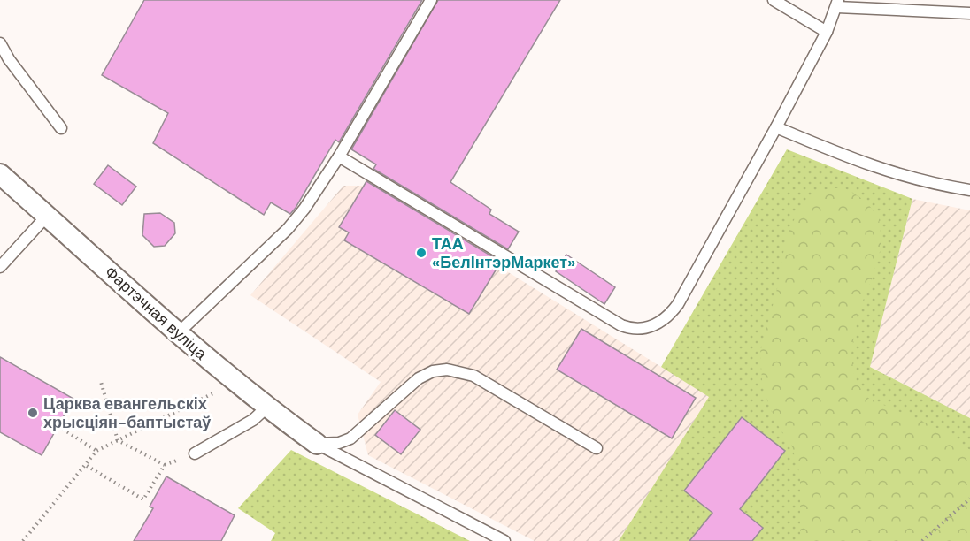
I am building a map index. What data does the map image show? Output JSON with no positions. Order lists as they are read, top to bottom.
{
  "streets": {
    "street": ["Фартэчная вуліца"]
  },
  "places": ["ТАА «БелІнтэрМаркет»", "Царква евангельскіх хрысціян-баптыстаў"]
}
